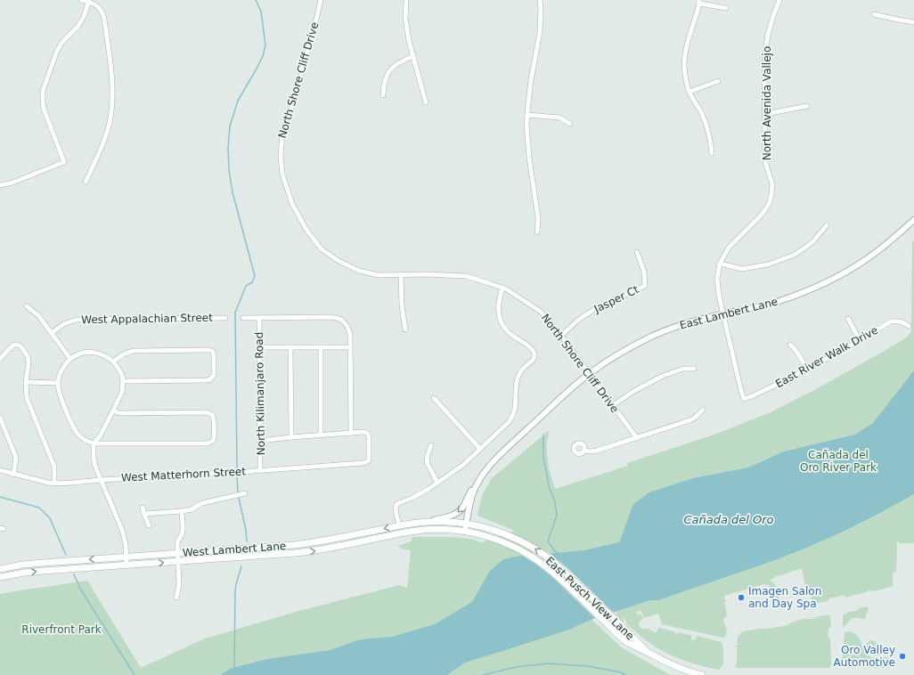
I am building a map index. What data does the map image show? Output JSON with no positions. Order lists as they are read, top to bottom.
{
  "streets": {
    "main road": ["West Lambert Lane", "East Pusch View Lane"],
    "street": [
      "North Shore Cliff Drive",
      "North Avenida Vallejo",
      "Jasper Ct",
      "East Lambert Lane",
      "West Appalachian Street",
      "East River Walk Drive",
      "North Kilimanjaro Road",
      "West Matterhorn Street"
    ]
  },
  "crossings": [
    ["North Shore Cliff Drive", "Jasper Ct"],
    ["North Shore Cliff Drive", "East Lambert Lane"],
    ["North Avenida Vallejo", "East Lambert Lane"],
    ["North Avenida Vallejo", "East River Walk Drive"],
    ["East Lambert Lane", "West Lambert Lane"],
    ["East Lambert Lane", "East Pusch View Lane"],
    ["North Kilimanjaro Road", "West Matterhorn Street"],
    ["West Lambert Lane", "East Pusch View Lane"]
  ],
  "water": ["Cañada del Oro"],
  "parks": ["Cañada del Oro River Park", "Riverfront Park"],
  "places": ["Imagen Salon and Day Spa", "Oro Valley Automotive"]
}
